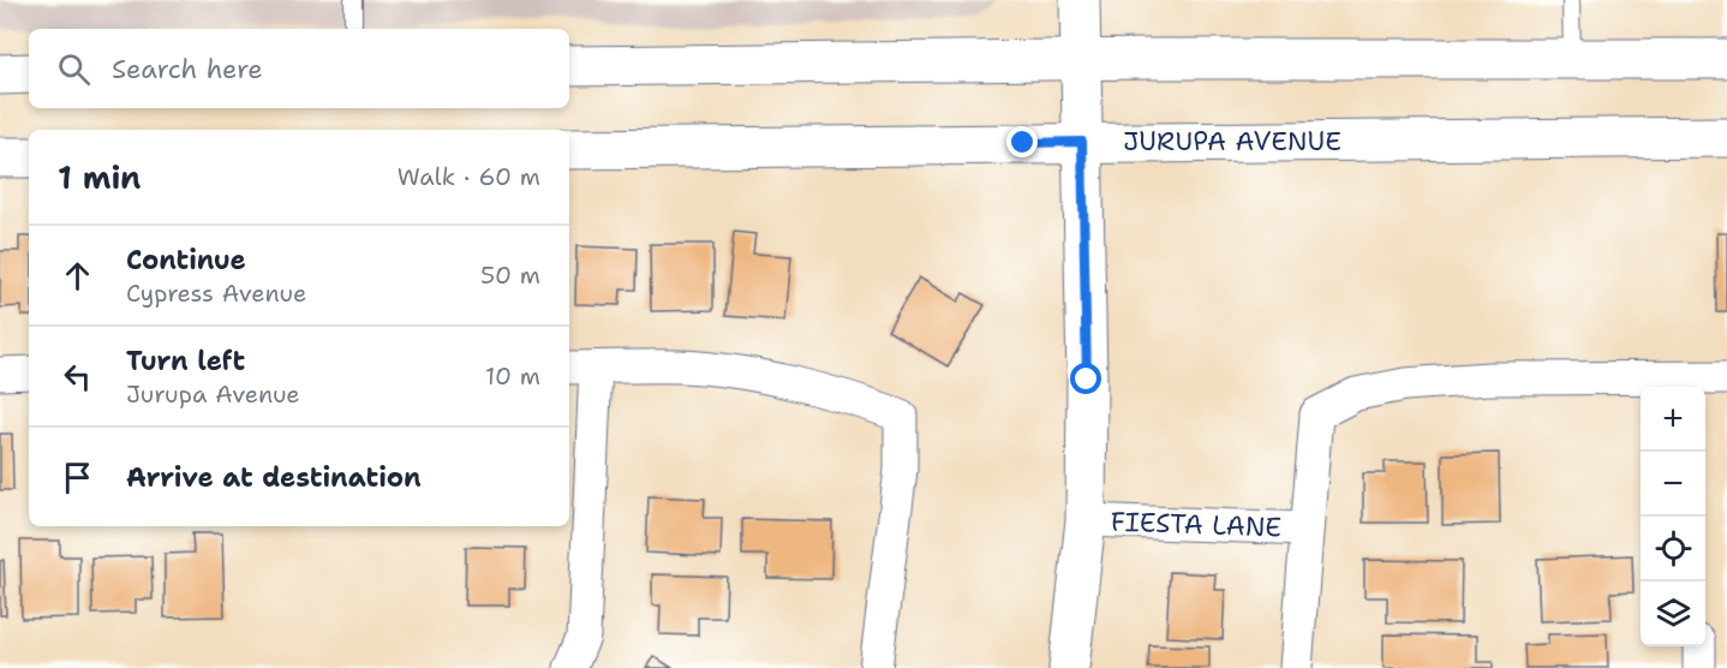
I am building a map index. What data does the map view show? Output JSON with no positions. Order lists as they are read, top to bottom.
{
  "streets": {
    "main road": ["JURUPA AVENUE"],
    "street": ["FIESTA LANE"]
  },
  "page": {
    "search": "Search here",
    "heading": ["1 min", "Walk · 60 m"],
    "list": [
      ["Continue", "Cypress Avenue", "50 m"],
      ["Turn left", "Jurupa Avenue", "10 m"],
      "Arrive at destination"
    ],
    "map_buttons": ["+", "−"]
  }
}
